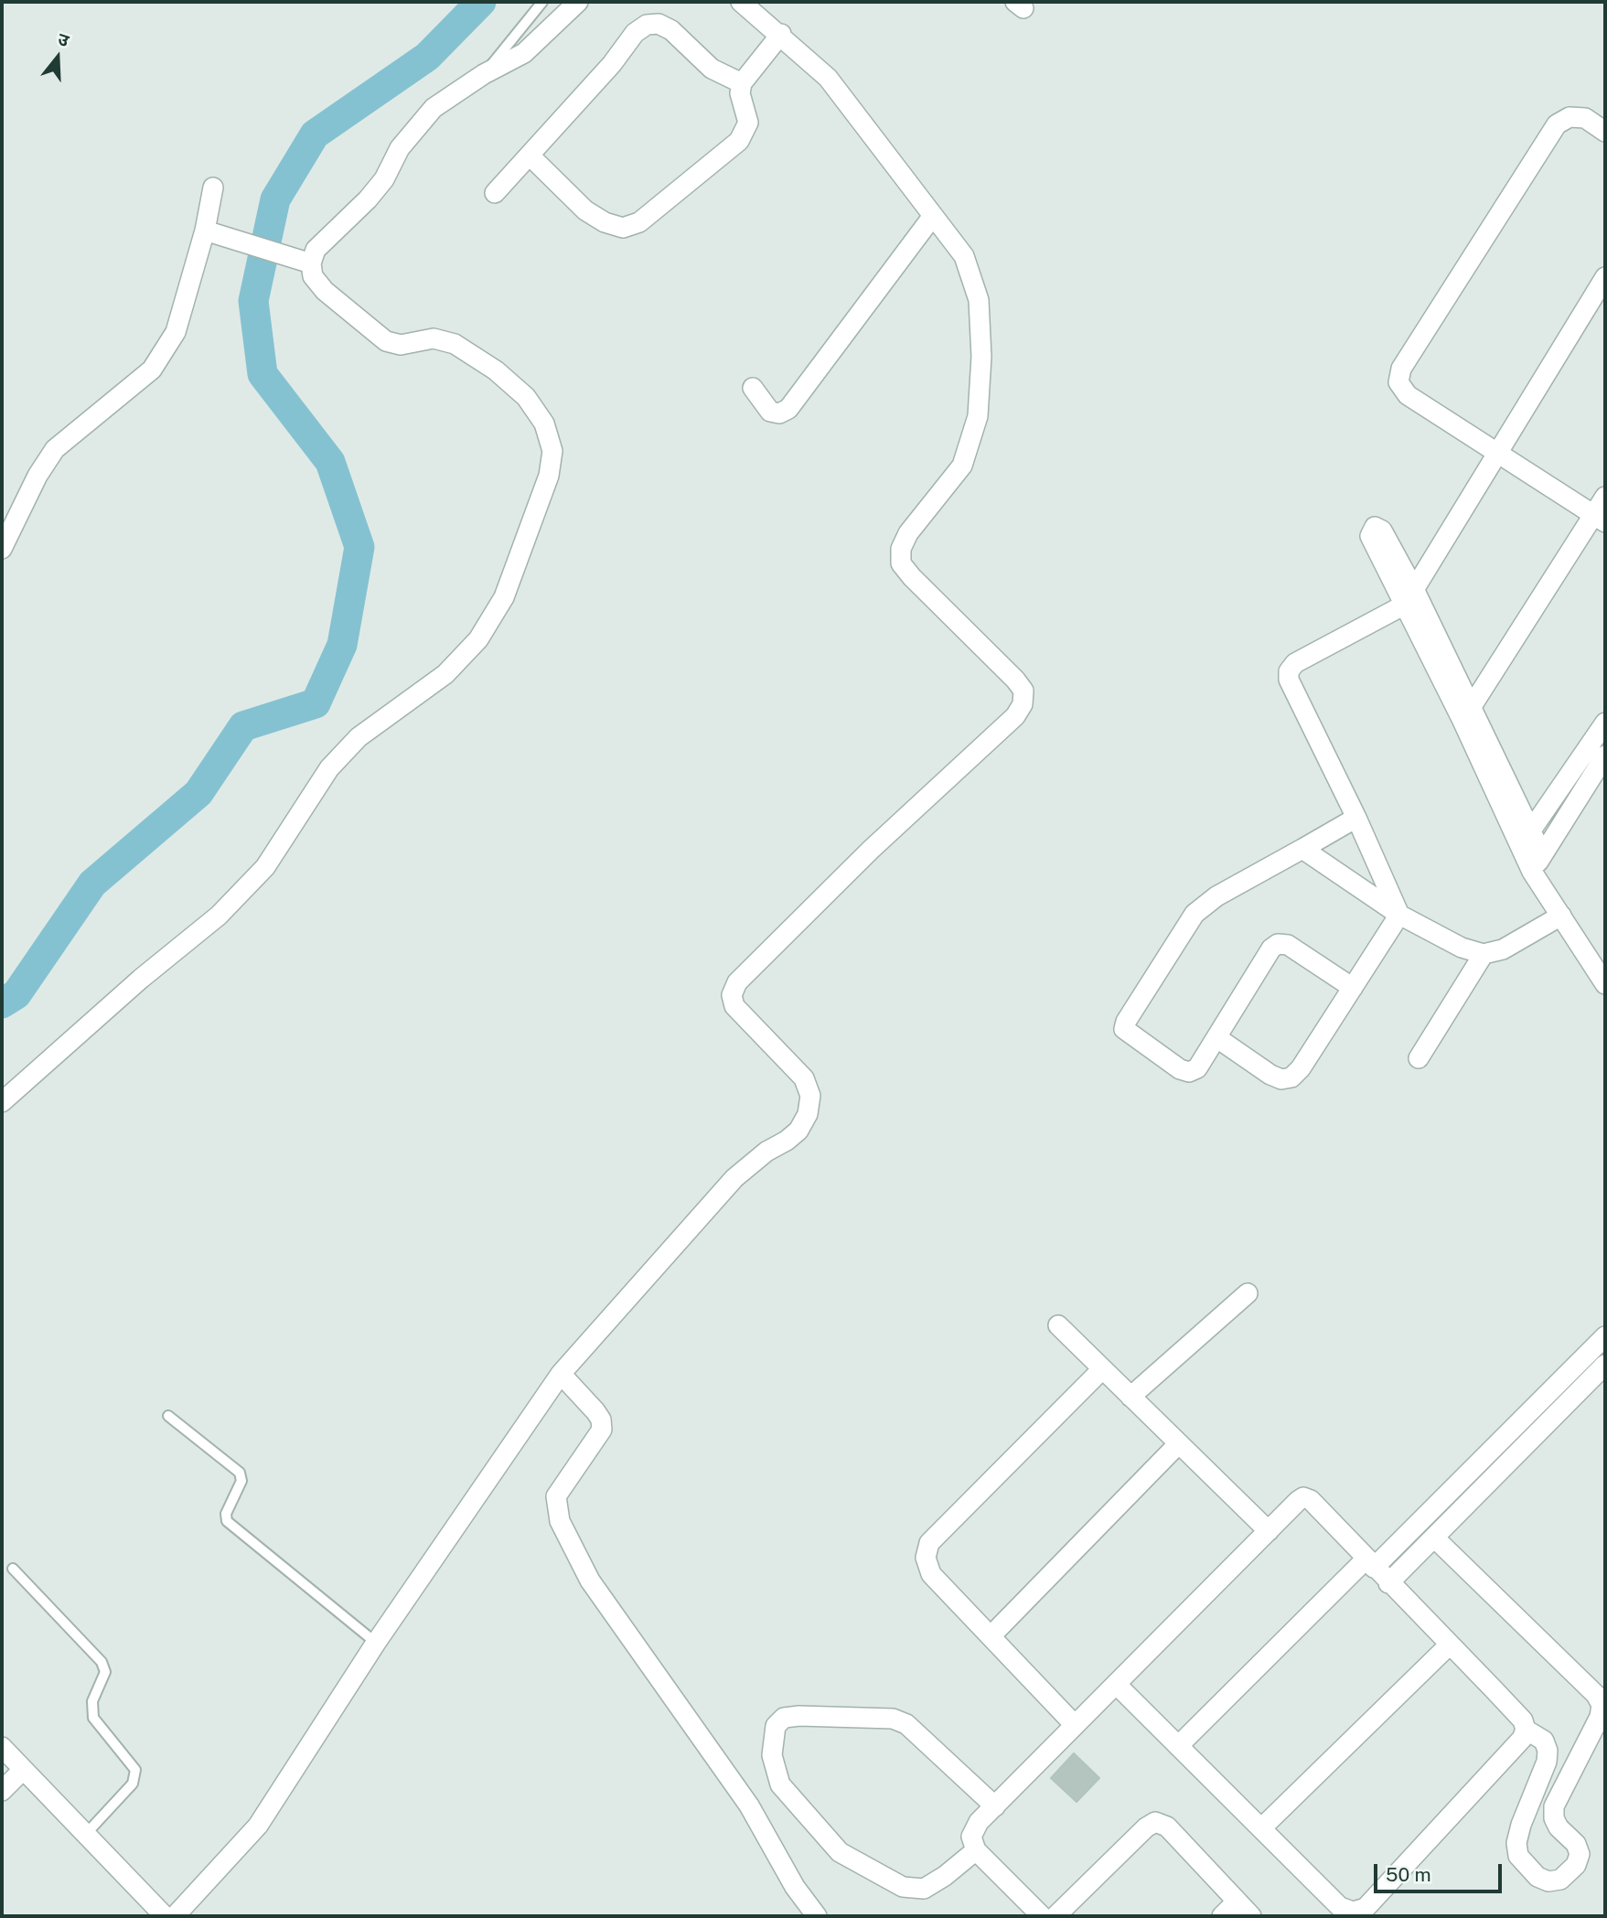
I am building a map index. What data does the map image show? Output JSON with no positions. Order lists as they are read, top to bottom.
{
  "scale_bar": "50 m",
  "north": "top"
}
